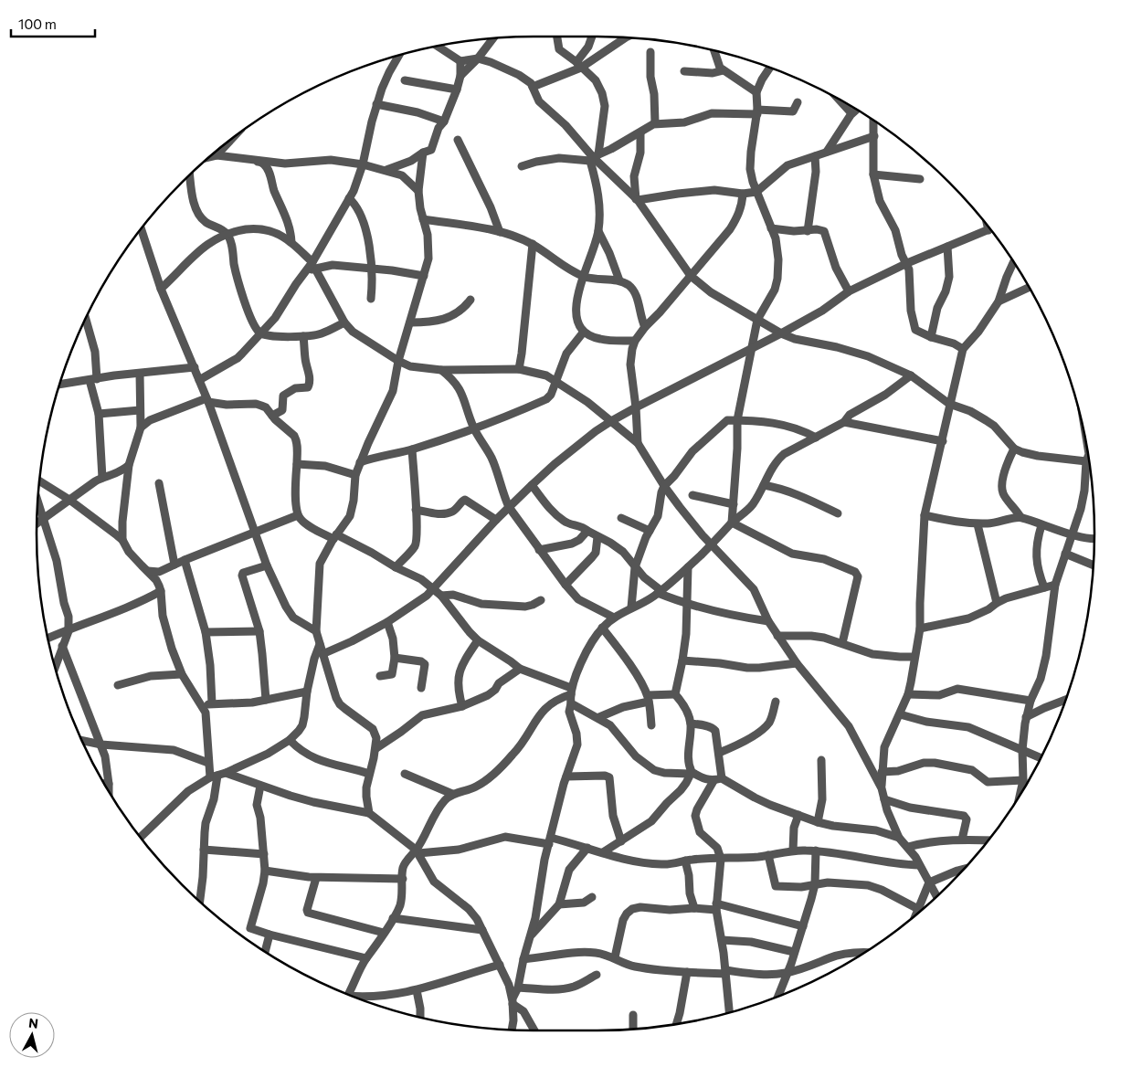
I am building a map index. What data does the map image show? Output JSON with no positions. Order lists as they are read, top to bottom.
{
  "scale_bar": "100 m",
  "north": "top"
}
